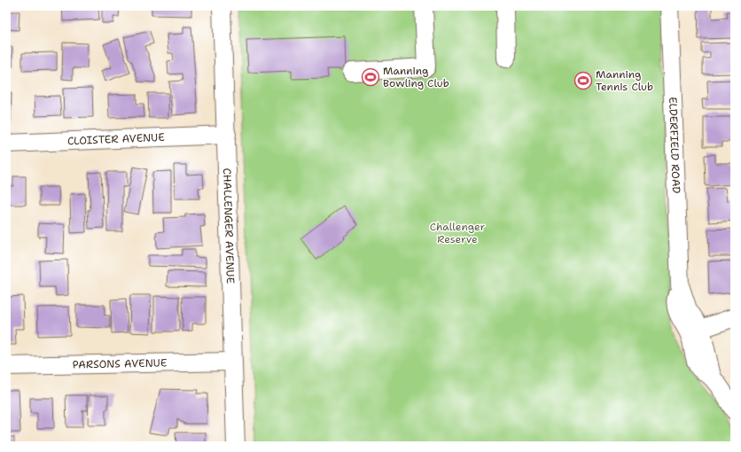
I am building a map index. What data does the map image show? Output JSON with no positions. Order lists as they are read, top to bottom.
{
  "streets": {
    "street": [
      "CLOISTER AVENUE",
      "ELDERFIELD ROAD",
      "CHALLENGER AVENUE",
      "PARSONS AVENUE"
    ]
  },
  "crossings": [
    ["CLOISTER AVENUE", "CHALLENGER AVENUE"],
    ["CHALLENGER AVENUE", "PARSONS AVENUE"]
  ],
  "parks": ["Challenger Reserve"],
  "places": {
    "sports": ["Manning Bowling Club", "Manning Tennis Club"]
  }
}
